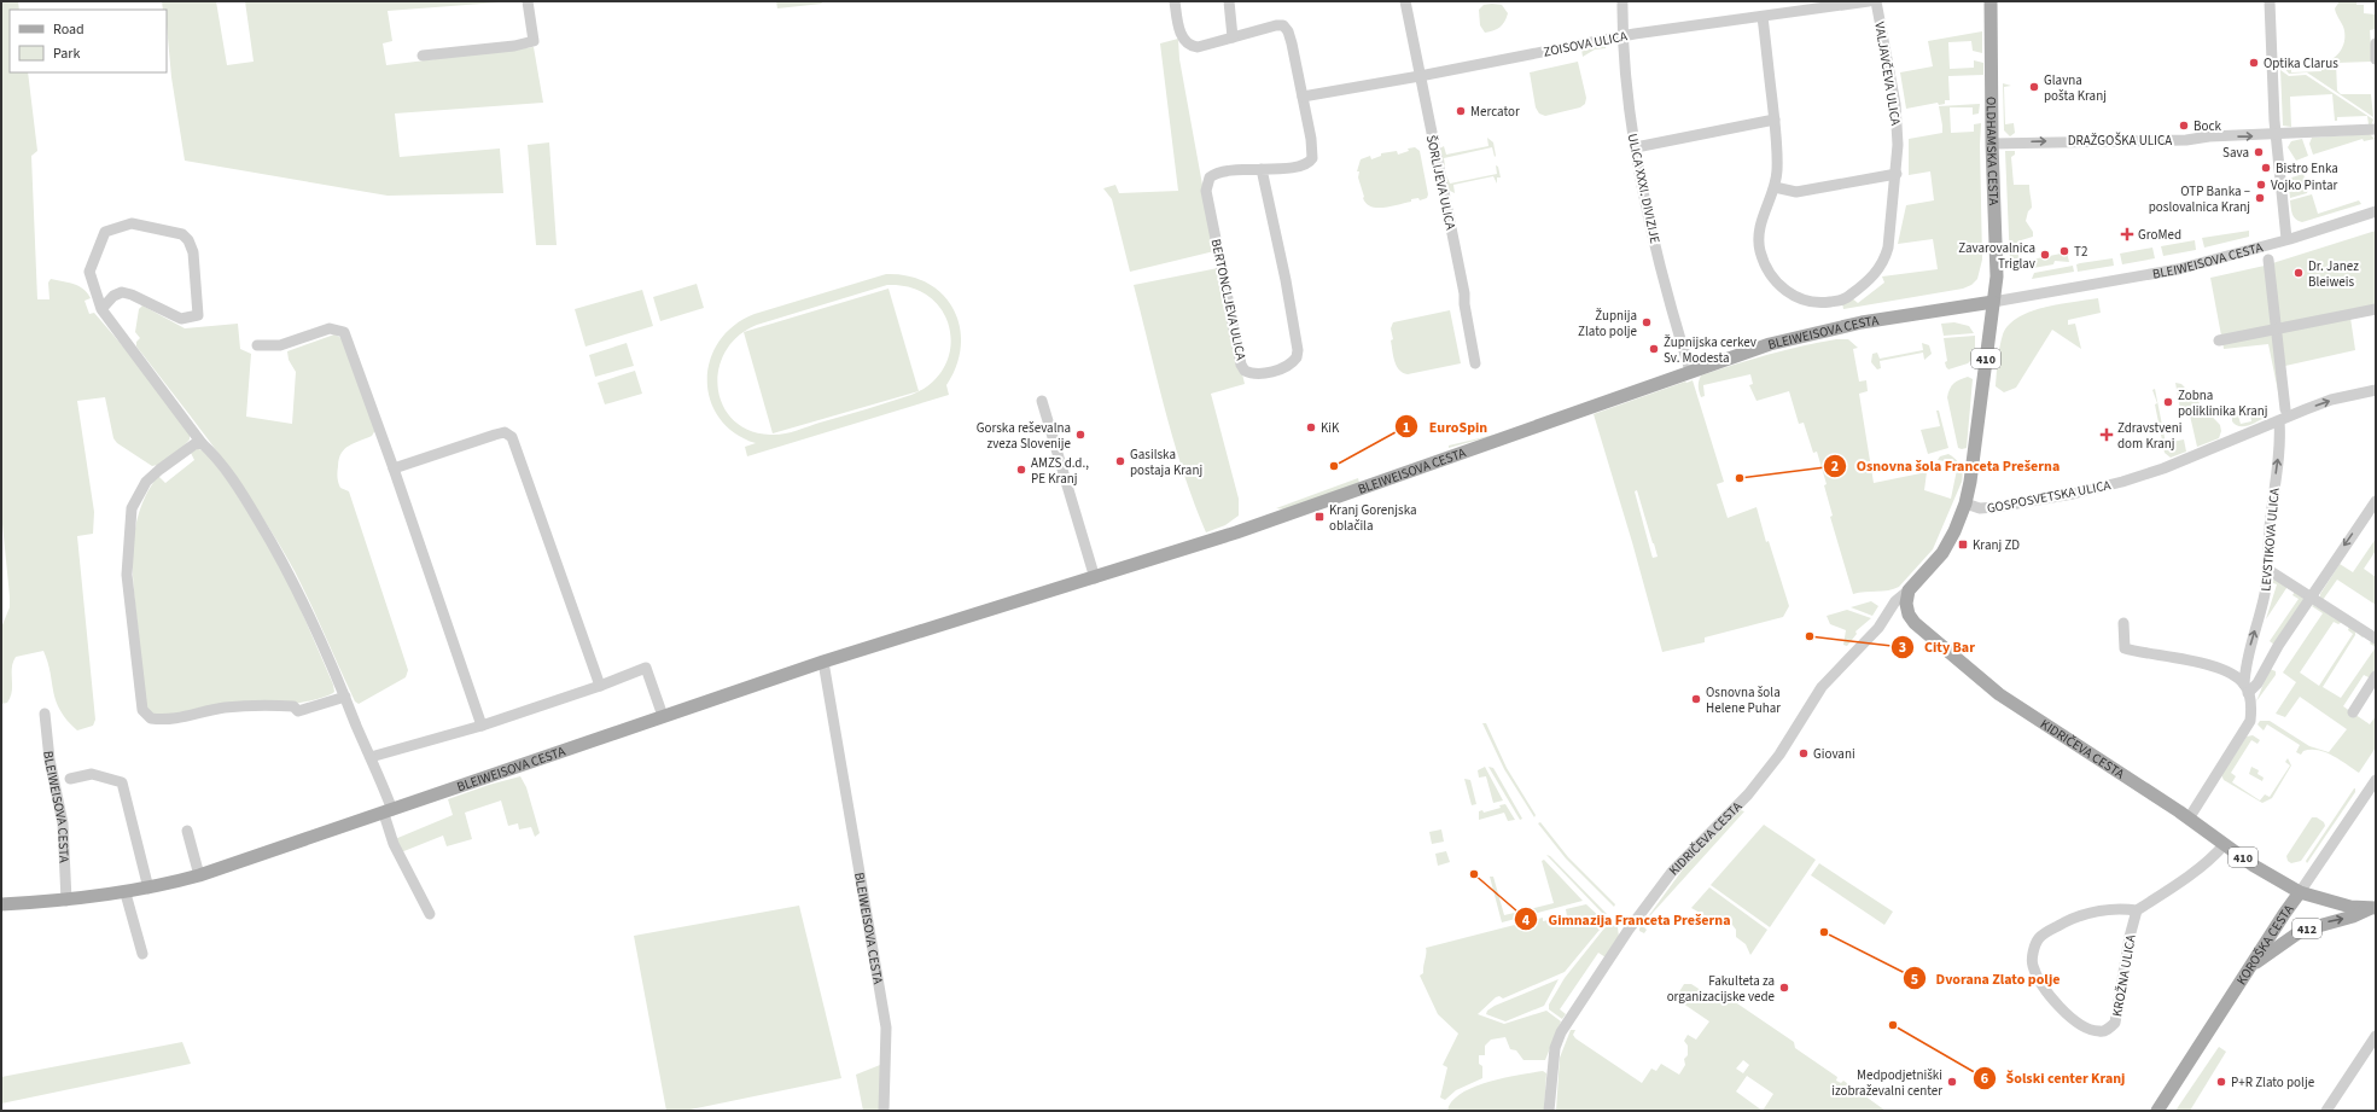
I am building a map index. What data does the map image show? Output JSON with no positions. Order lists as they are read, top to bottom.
{
  "streets": {
    "main road": [
      "OLDHAMSKA CESTA",
      "BLEIWEISOVA CESTA",
      "410",
      "KIDRIČEVA CESTA",
      "412",
      "KOROŠKA CESTA"
    ],
    "street": [
      "ZOISOVA ULICA",
      "VALJAVČEVA ULICA",
      "DRAŽGOŠKA ULICA",
      "ŠORLIJEVA ULICA",
      "ULICA XXXI. DIVIZIJE",
      "BERTONCLJEVA ULICA",
      "GOSPOSVETSKA ULICA",
      "LEVSTIKOVA ULICA",
      "KROŽNA ULICA"
    ]
  },
  "crossings": [
    ["ZOISOVA ULICA", "VALJAVČEVA ULICA"],
    ["ZOISOVA ULICA", "ŠORLIJEVA ULICA"],
    ["ZOISOVA ULICA", "ULICA XXXI. DIVIZIJE"],
    ["ZOISOVA ULICA", "BERTONCLJEVA ULICA"],
    ["DRAŽGOŠKA ULICA", "OLDHAMSKA CESTA"],
    ["OLDHAMSKA CESTA", "BLEIWEISOVA CESTA"],
    ["OLDHAMSKA CESTA", "KIDRIČEVA CESTA"],
    ["ULICA XXXI. DIVIZIJE", "BLEIWEISOVA CESTA"],
    ["BLEIWEISOVA CESTA", "KIDRIČEVA CESTA"],
    ["GOSPOSVETSKA ULICA", "LEVSTIKOVA ULICA"],
    ["GOSPOSVETSKA ULICA", "KIDRIČEVA CESTA"],
    ["KIDRIČEVA CESTA", "412"],
    ["KIDRIČEVA CESTA", "KOROŠKA CESTA"],
    ["412", "KOROŠKA CESTA"]
  ],
  "one_way": ["DRAŽGOŠKA ULICA", "LEVSTIKOVA ULICA"],
  "places": {
    "other": [
      "Optika Clarus",
      "Glavna pošta Kranj",
      "Mercator",
      "Bock",
      "Sava",
      "Bistro Enka",
      "Vojko Pintar",
      "OTP Banka – poslovalnica Kranj",
      "T2",
      "Zavarovalnica Triglav",
      "Dr. Janez Bleiweis",
      "Župnija Zlato polje",
      "Župnijska cerkev Sv. Modesta",
      "Zobna poliklinika Kranj",
      "KiK",
      "Gorska reševalna zveza Slovenije",
      "Gasilska postaja Kranj",
      "EuroSpin",
      "AMZS d.d., PE Kranj",
      "Osnovna šola Franceta Prešerna",
      "City Bar",
      "Osnovna šola Helene Puhar",
      "Giovani",
      "Gimnazija Franceta Prešerna",
      "Dvorana Zlato polje",
      "Fakulteta za organizacijske vede",
      "Šolski center Kranj",
      "Medpodjetniški izobraževalni center",
      "P+R Zlato polje"
    ],
    "health": ["GroMed", "Zdravstveni dom Kranj"],
    "transit": ["Kranj Gorenjska oblačila", "Kranj ZD"]
  },
  "legend": ["Road", "Park"]
}
